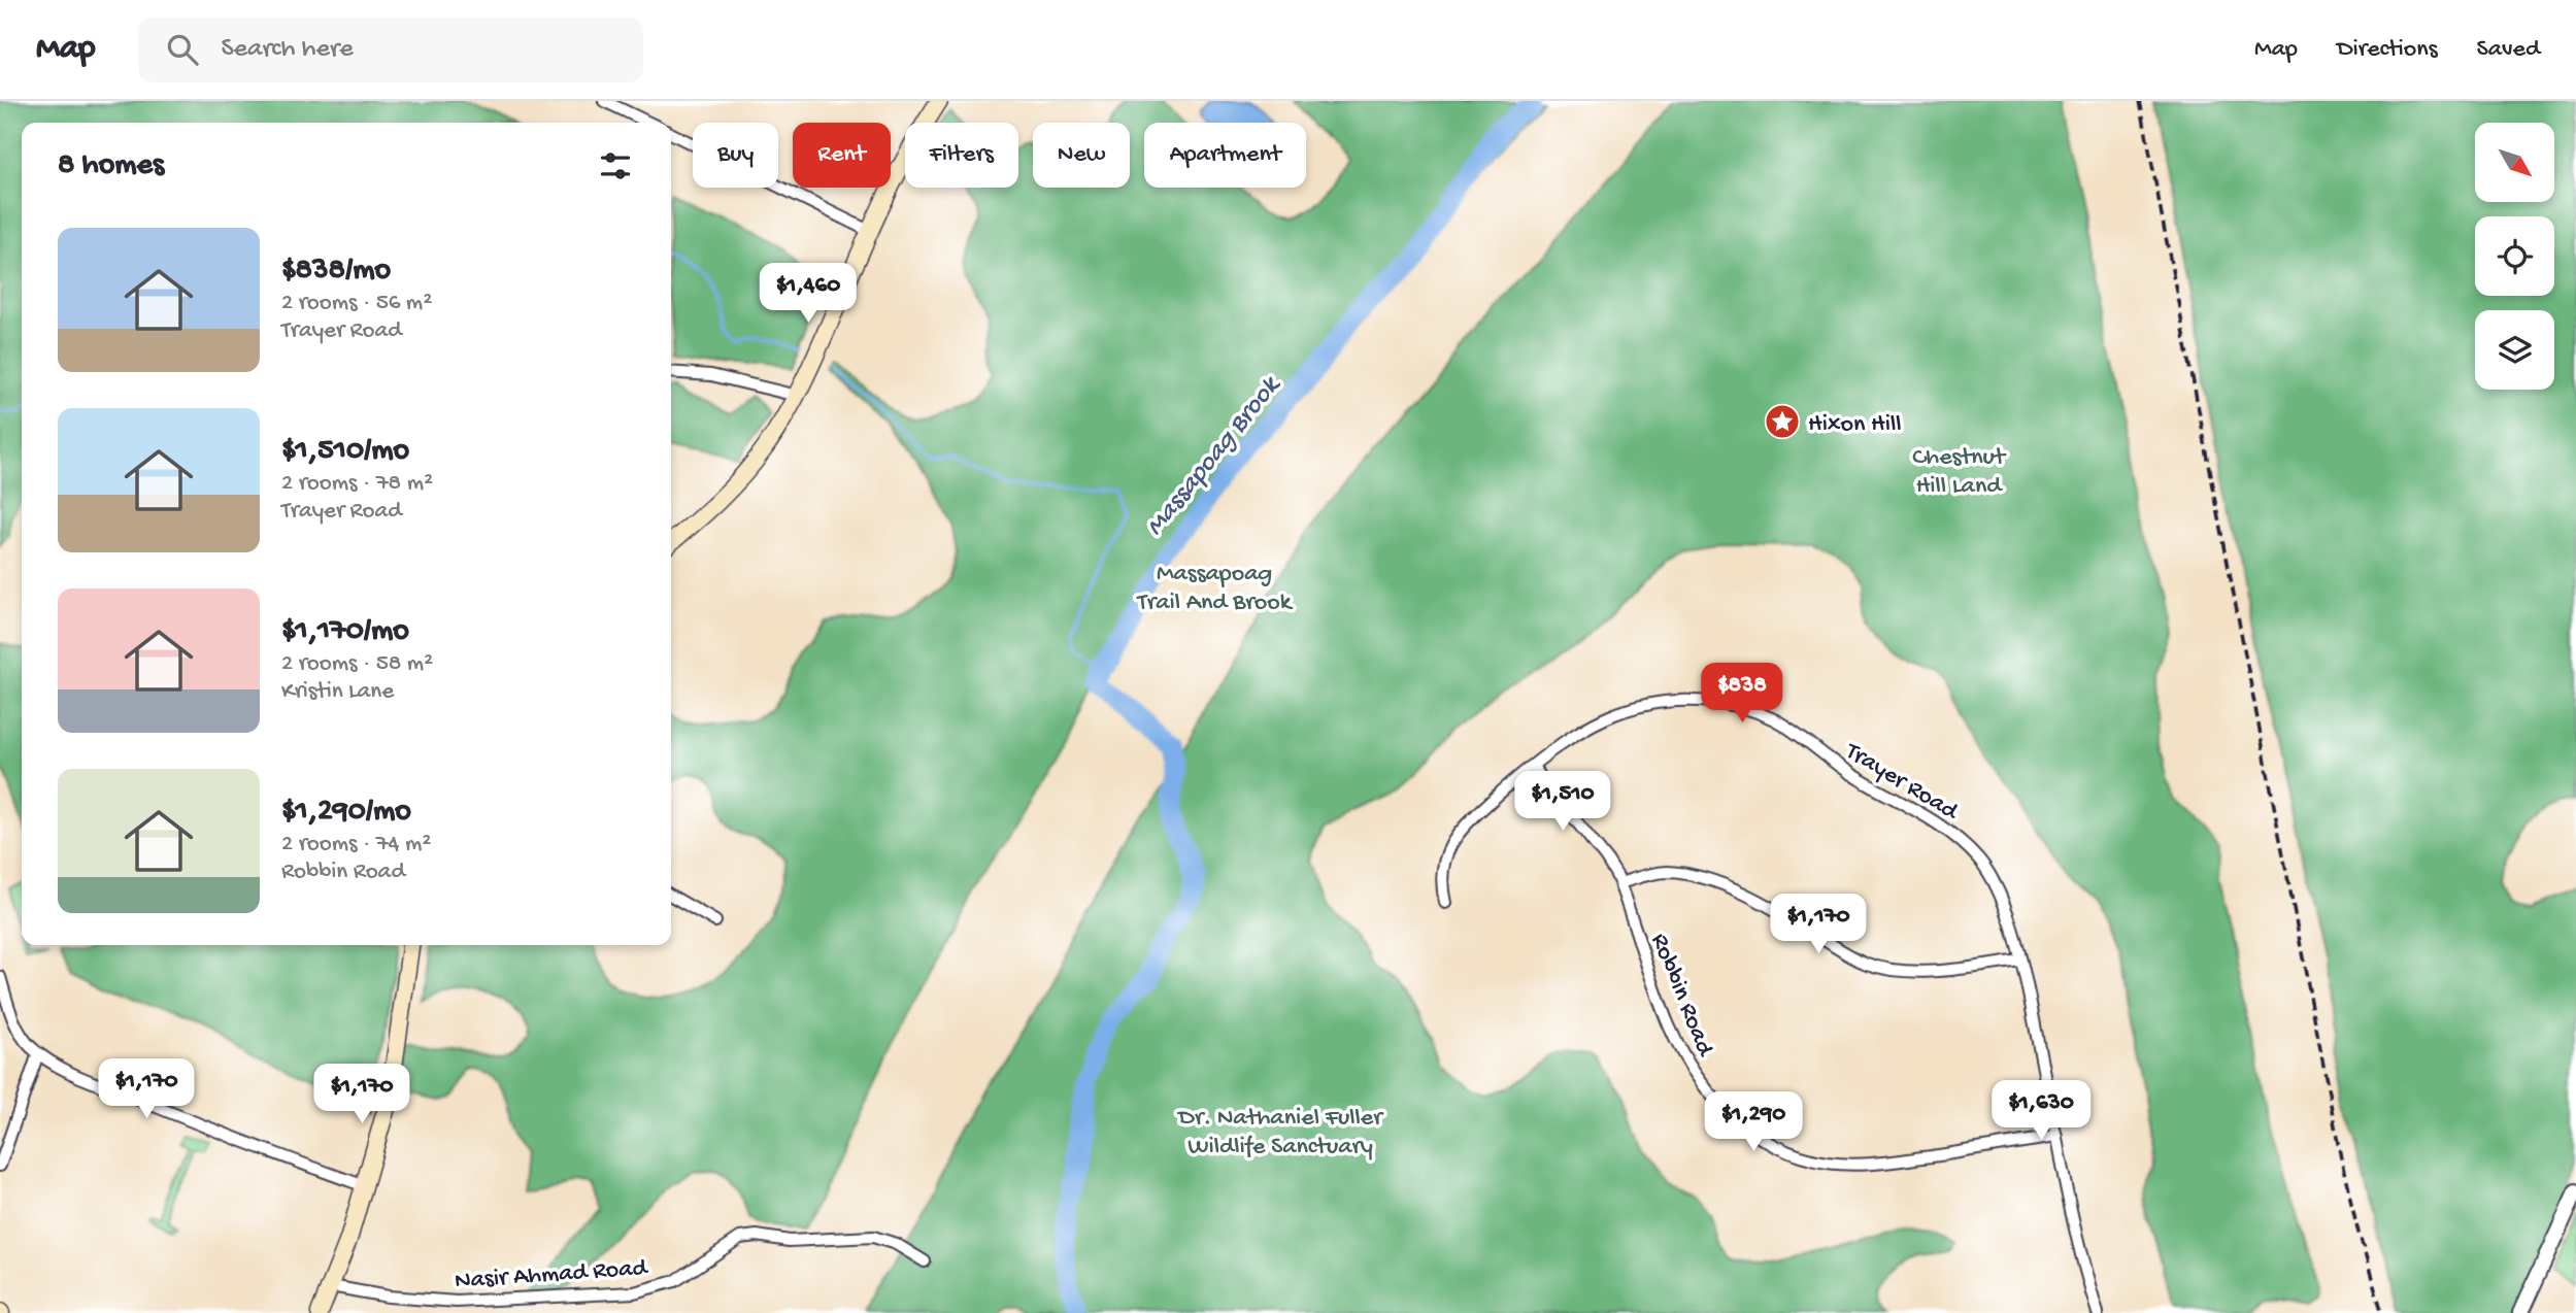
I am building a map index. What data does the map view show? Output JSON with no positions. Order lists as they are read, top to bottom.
{
  "streets": {
    "street": ["Trayer Road", "Robbin Road", "Nasir Ahmad Road"]
  },
  "crossings": [
    ["Trayer Road", "Robbin Road"]
  ],
  "water": ["Massapoag Brook"],
  "parks": ["Chestnut Hill Land", "Massapoag Trail And Brook", "Dr. Nathaniel Fuller Wildlife Sanctuary"],
  "places": {
    "place": ["Hixon Hill"]
  },
  "north": "bottom right",
  "page": {
    "header": "Map",
    "search": "Search here",
    "nav": ["Map", "Directions", "Saved"],
    "chip": [
      "Buy",
      "Rent",
      "Filters",
      "New",
      "Apartment"
    ],
    "heading": "8 homes",
    "list": [
      {
        "name": "$838/mo",
        "note": "2 rooms · 56 m² · Trayer Road"
      },
      {
        "name": "$1,510/mo",
        "note": "2 rooms · 78 m² · Trayer Road"
      },
      {
        "name": "$1,170/mo",
        "note": "2 rooms · 58 m² · Kristin Lane"
      },
      {
        "name": "$1,290/mo",
        "note": "2 rooms · 74 m² · Robbin Road"
      }
    ],
    "price": [
      "$1,460",
      "$838",
      "$1,510",
      "$1,170",
      "$1,170",
      "$1,170",
      "$1,630",
      "$1,290"
    ]
  }
}
